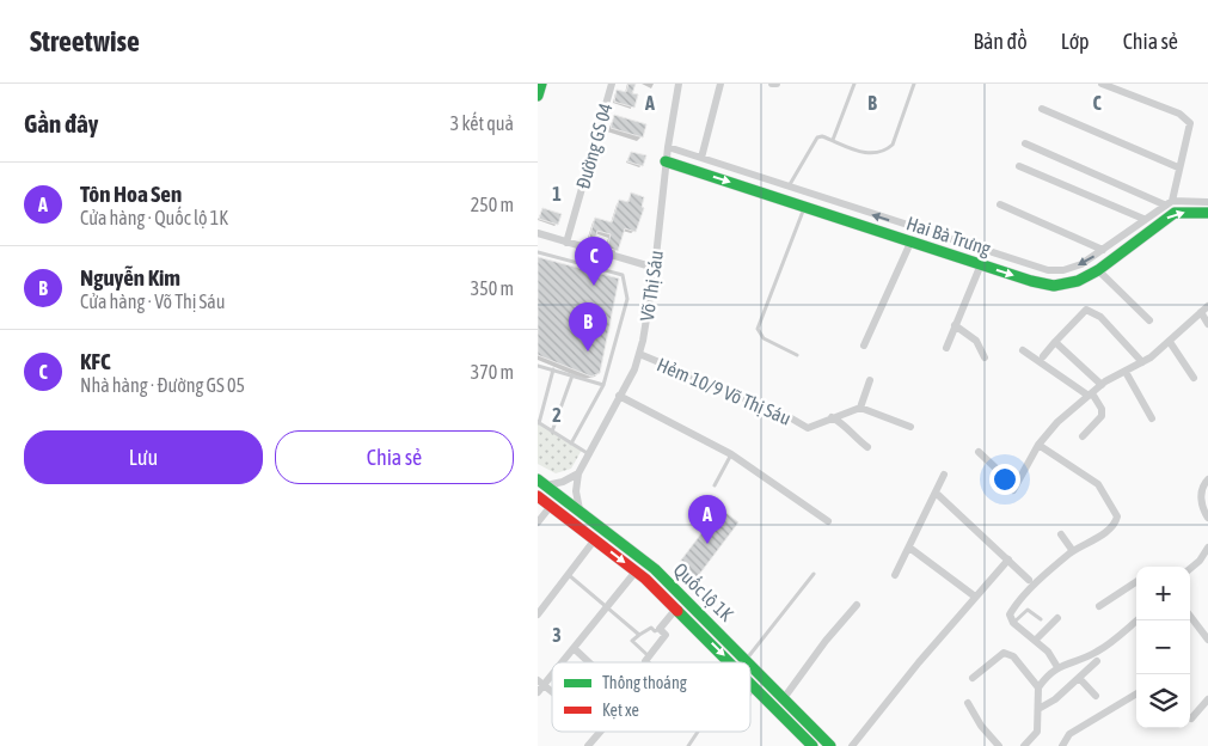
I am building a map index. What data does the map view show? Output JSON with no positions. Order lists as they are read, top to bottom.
{
  "streets": {
    "main road": ["Hai Bà Trưng", "Quốc lộ 1K"],
    "street": ["Đường GS 04", "Võ Thị Sáu", "Hẻm 10/9 Võ Thị Sáu"]
  },
  "crossings": [
    ["Hai Bà Trưng", "Võ Thị Sáu"],
    ["Võ Thị Sáu", "Hẻm 10/9 Võ Thị Sáu"],
    ["Võ Thị Sáu", "Quốc lộ 1K"]
  ],
  "legend": ["Thông thoáng", "Kẹt xe"],
  "page": {
    "header": "Streetwise",
    "nav": ["Bản đồ", "Lớp", "Chia sẻ"],
    "heading": ["Gần đây", "3 kết quả"],
    "list": [
      {
        "mark": "A",
        "name": "Tôn Hoa Sen",
        "note": "Cửa hàng · Quốc lộ 1K",
        "value": "250 m"
      },
      {
        "mark": "B",
        "name": "Nguyễn Kim",
        "note": "Cửa hàng · Võ Thị Sáu",
        "value": "350 m"
      },
      {
        "mark": "C",
        "name": "KFC",
        "note": "Nhà hàng · Đường GS 05",
        "value": "370 m"
      }
    ],
    "pins": ["C", "B", "A"],
    "buttons": ["Lưu", "Chia sẻ"],
    "map_buttons": ["+", "−"]
  },
  "grid": {
    "columns": ["A", "B", "C"],
    "rows": ["1", "2", "3"]
  }
}
